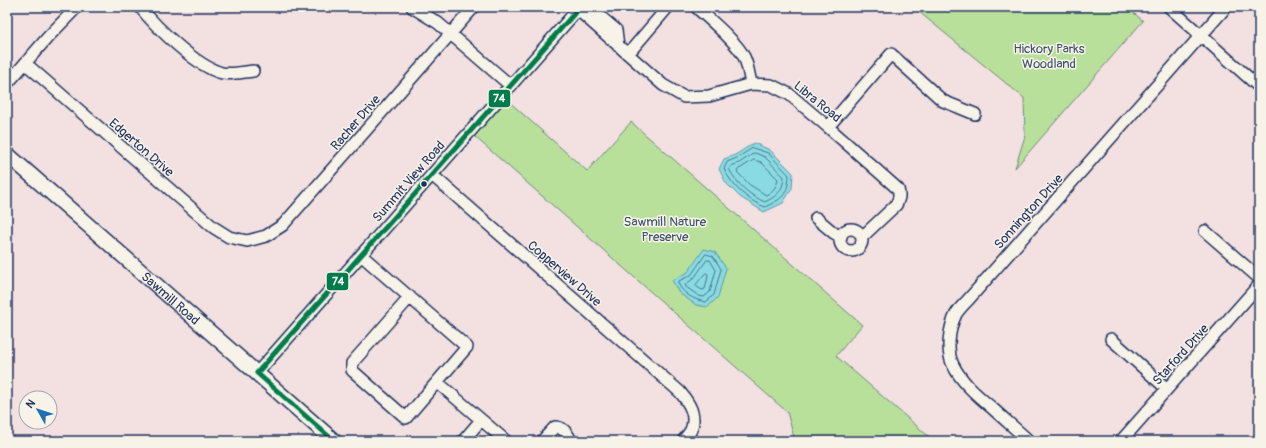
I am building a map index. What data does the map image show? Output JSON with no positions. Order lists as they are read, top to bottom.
{
  "streets": {
    "main road": ["Sawmill Road"],
    "street": [
      "Libra Road",
      "Racher Drive",
      "Edgerton Drive",
      "Summit View Road",
      "Sonnington Drive",
      "Copperview Drive",
      "Starford Drive"
    ]
  },
  "crossings": [
    ["Libra Road", "Summit View Road"],
    ["Racher Drive", "Edgerton Drive"],
    ["Summit View Road", "Copperview Drive"],
    ["Summit View Road", "Sawmill Road"]
  ],
  "parks": ["Hickory Parks Woodland", "Sawmill Nature Preserve"],
  "lines": ["transit line 74"],
  "north": "top left"
}
